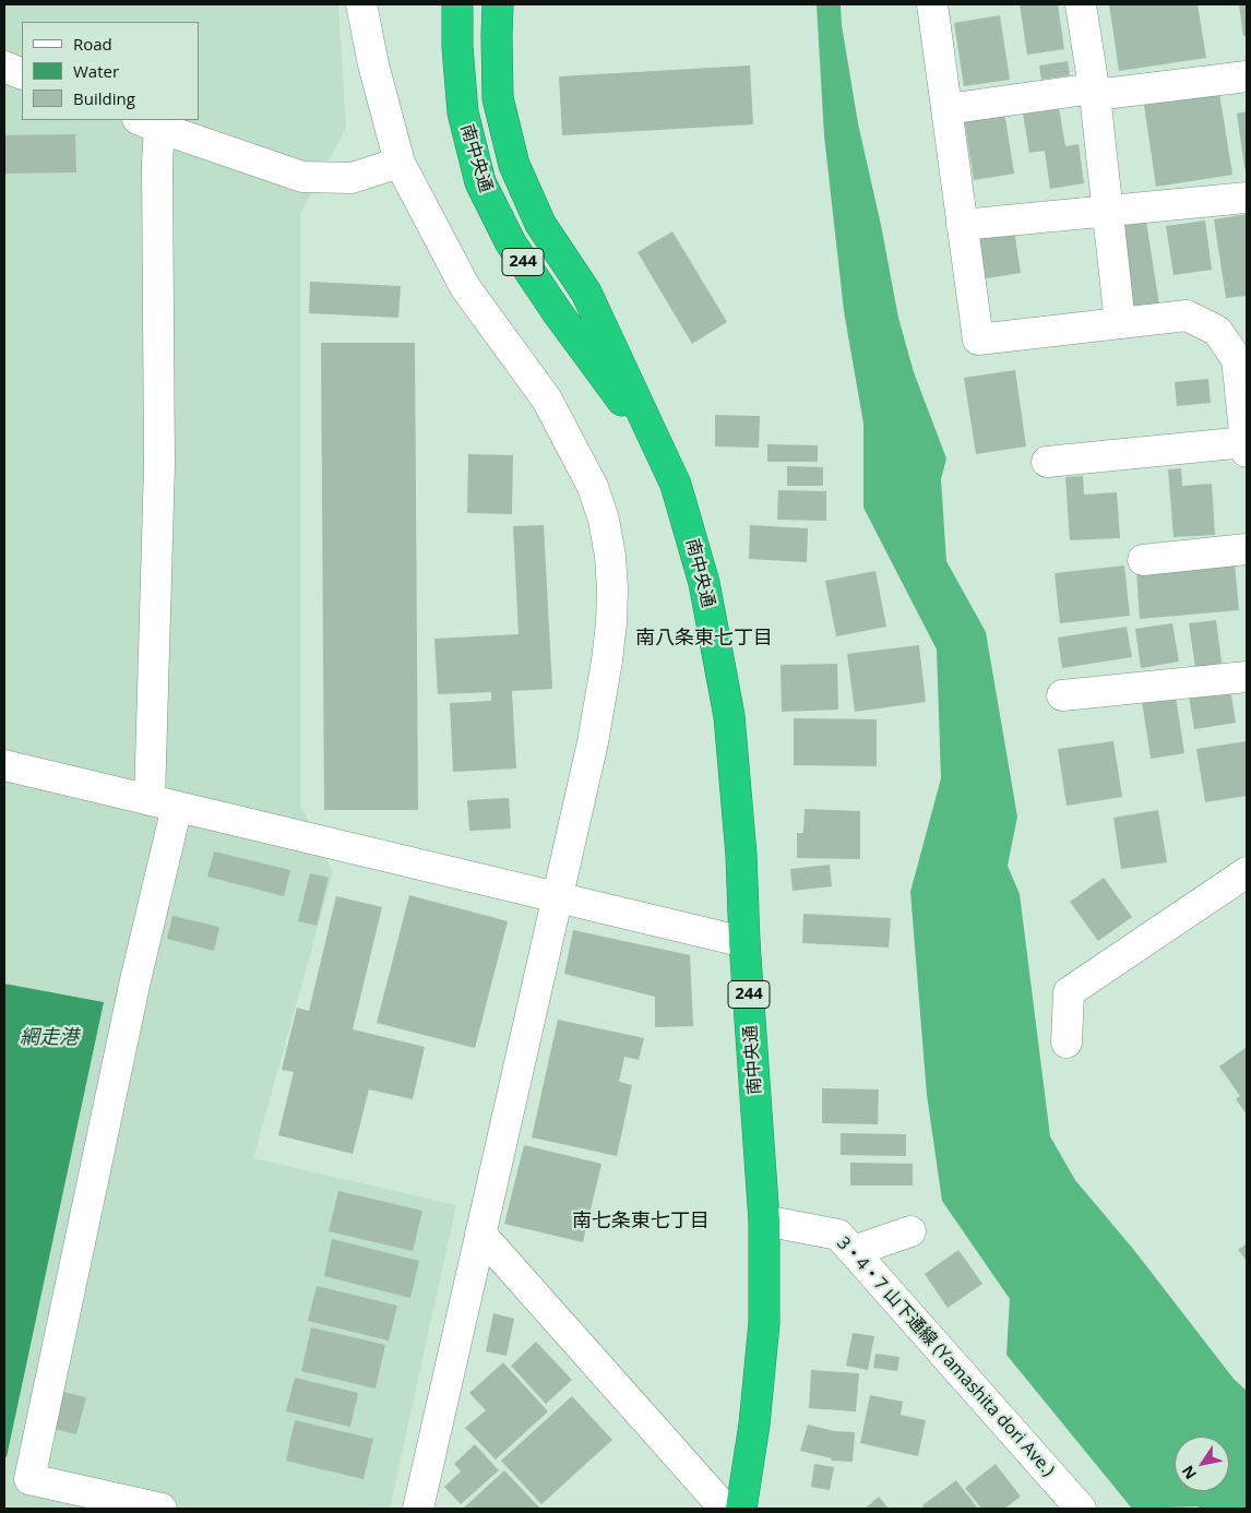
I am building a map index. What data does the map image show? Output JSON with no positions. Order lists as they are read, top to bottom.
{
  "streets": {
    "highway": ["南中央通", "244"],
    "street": ["3・4・7 山下通線 (Yamashita dori Ave.)"]
  },
  "crossings": [
    ["南中央通", "3・4・7 山下通線 (Yamashita dori Ave.)"]
  ],
  "districts": ["南八条東七丁目", "南七条東七丁目"],
  "water": ["網走港"],
  "legend": ["Road", "Water", "Building"],
  "north": "bottom left"
}
